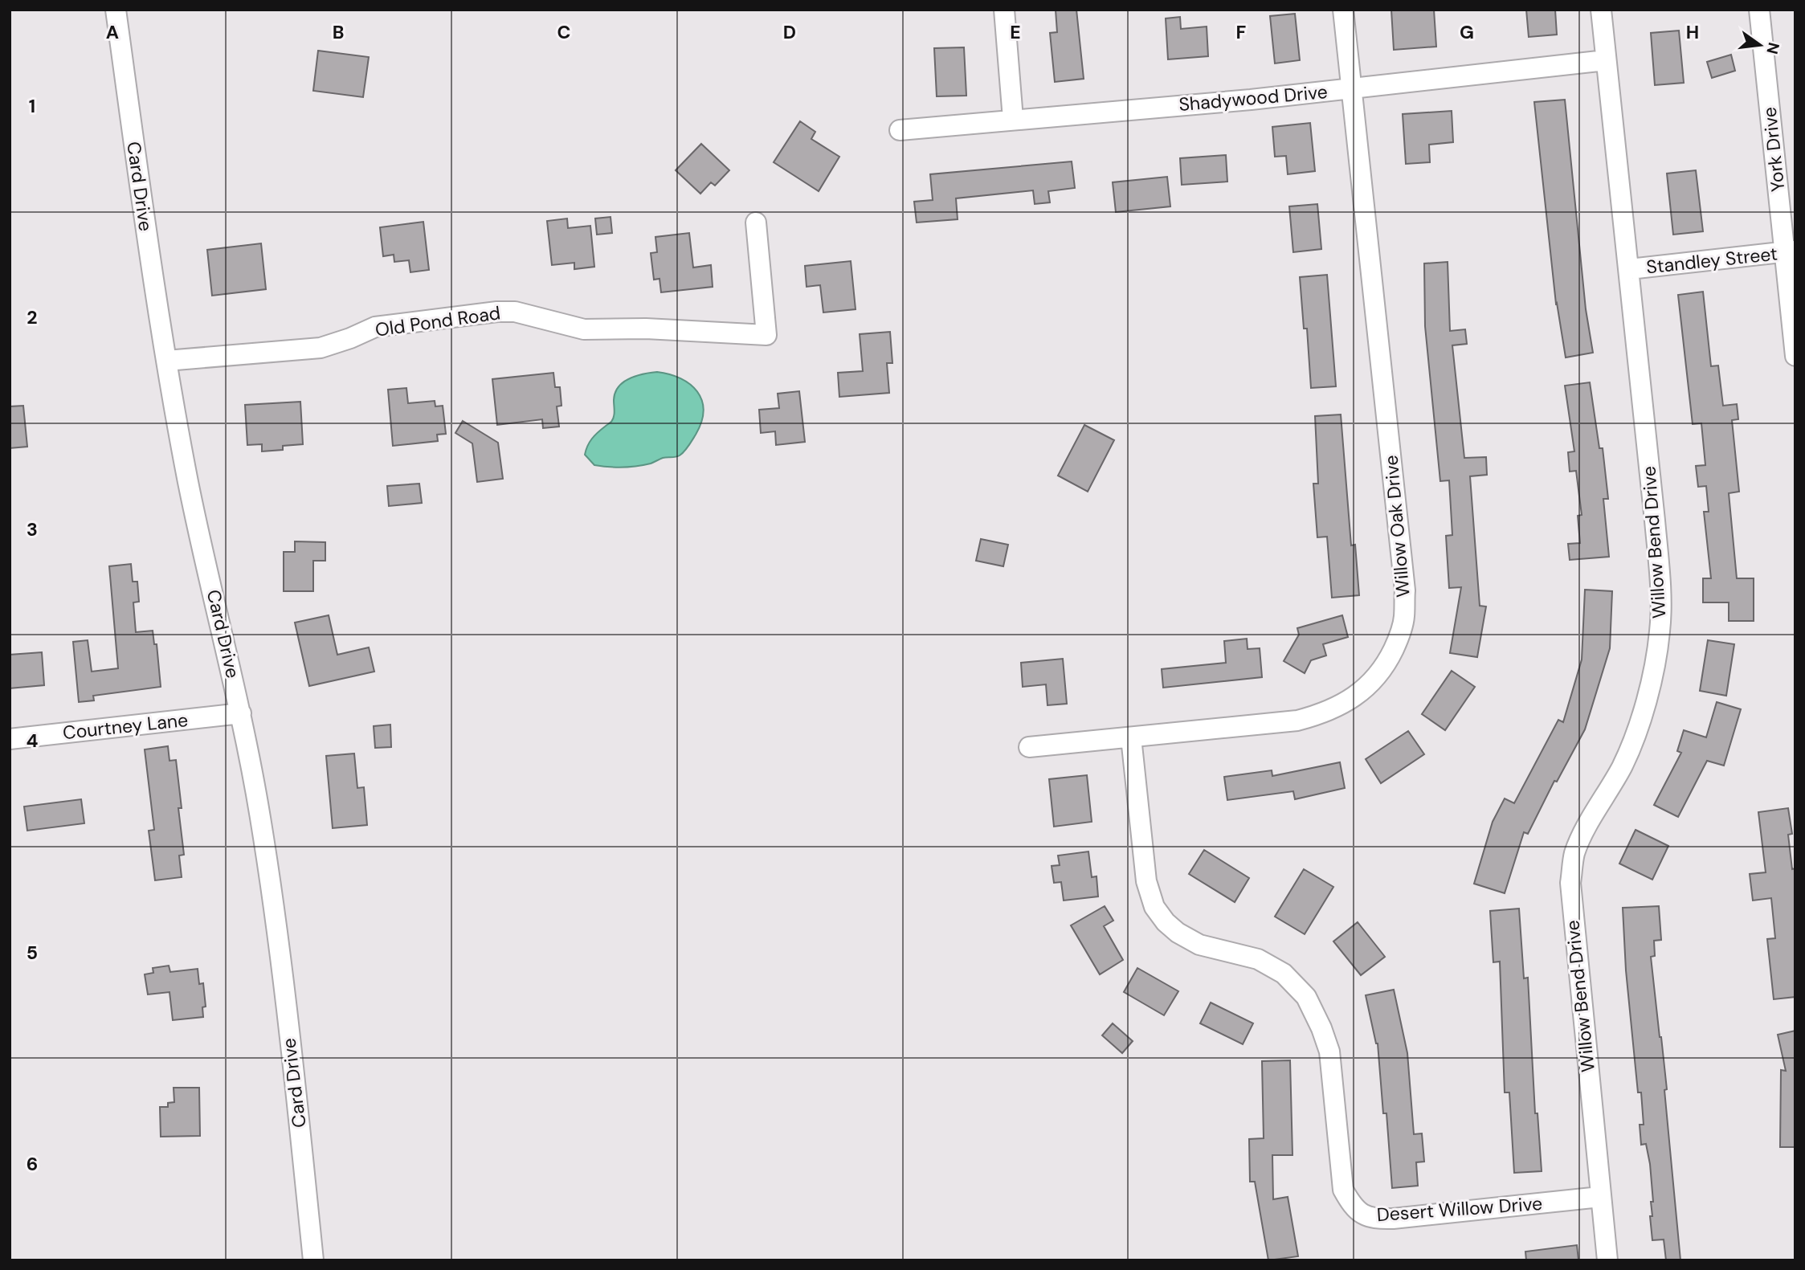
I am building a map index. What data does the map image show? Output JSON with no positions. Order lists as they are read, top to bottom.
{
  "streets": {
    "street": [
      "Shadywood Drive",
      "York Drive",
      "Card Drive",
      "Standley Street",
      "Old Pond Road",
      "Willow Oak Drive",
      "Willow Bend Drive",
      "Courtney Lane",
      "Desert Willow Drive"
    ]
  },
  "crossings": [
    ["Shadywood Drive", "Willow Oak Drive"],
    ["Shadywood Drive", "Willow Bend Drive"],
    ["York Drive", "Standley Street"],
    ["Card Drive", "Old Pond Road"],
    ["Card Drive", "Courtney Lane"],
    ["Standley Street", "Willow Bend Drive"],
    ["Willow Oak Drive", "Desert Willow Drive"],
    ["Willow Bend Drive", "Desert Willow Drive"]
  ],
  "north": "right",
  "grid": {
    "columns": [
      "A",
      "B",
      "C",
      "D",
      "E",
      "F",
      "G",
      "H"
    ],
    "rows": [
      "1",
      "2",
      "3",
      "4",
      "5",
      "6"
    ]
  }
}
